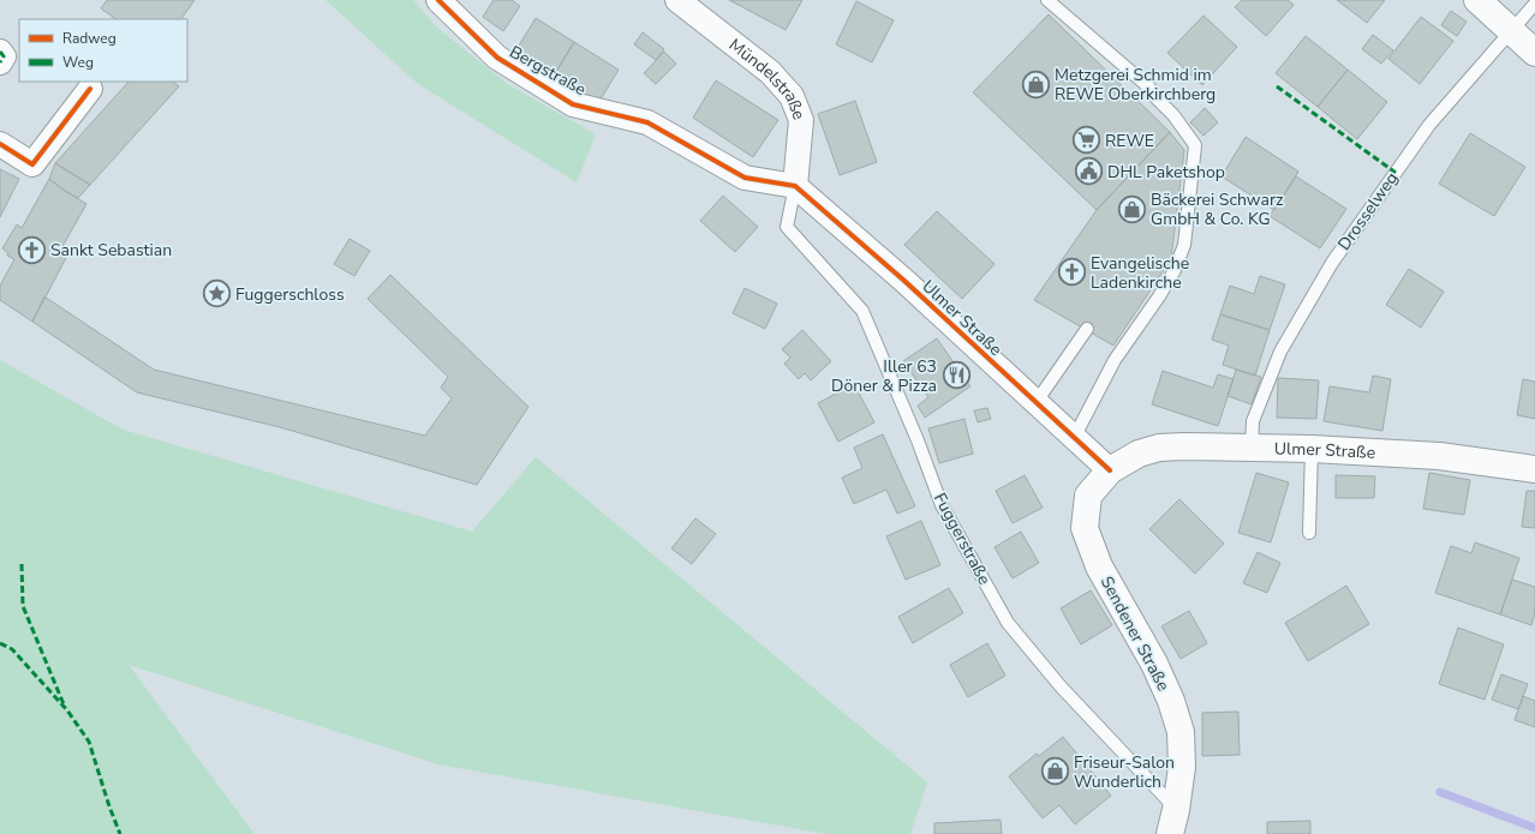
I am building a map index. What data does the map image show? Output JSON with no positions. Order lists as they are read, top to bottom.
{
  "streets": {
    "main road": ["Ulmer Straße", "Sendener Straße"],
    "street": ["Bergstraße", "Mündelstraße"],
    "lane": ["Drosselweg", "Fuggerstraße"]
  },
  "crossings": [
    ["Bergstraße", "Mündelstraße"],
    ["Bergstraße", "Ulmer Straße"],
    ["Bergstraße", "Fuggerstraße"],
    ["Mündelstraße", "Ulmer Straße"],
    ["Mündelstraße", "Fuggerstraße"],
    ["Drosselweg", "Ulmer Straße"],
    ["Ulmer Straße", "Fuggerstraße"],
    ["Ulmer Straße", "Sendener Straße"],
    ["Fuggerstraße", "Sendener Straße"]
  ],
  "places": {
    "shop": ["Metzgerei Schmid im REWE Oberkirchberg", "Bäckerei Schwarz GmbH & Co. KG", "Friseur-Salon Wunderlich"],
    "supermarket": ["REWE"],
    "public building": ["DHL Paketshop"],
    "church": ["Sankt Sebastian", "Evangelische Ladenkirche"],
    "place": ["Fuggerschloss"],
    "restaurant": ["Iller 63 Döner & Pizza"]
  },
  "legend": ["Radweg", "Weg"]
}
